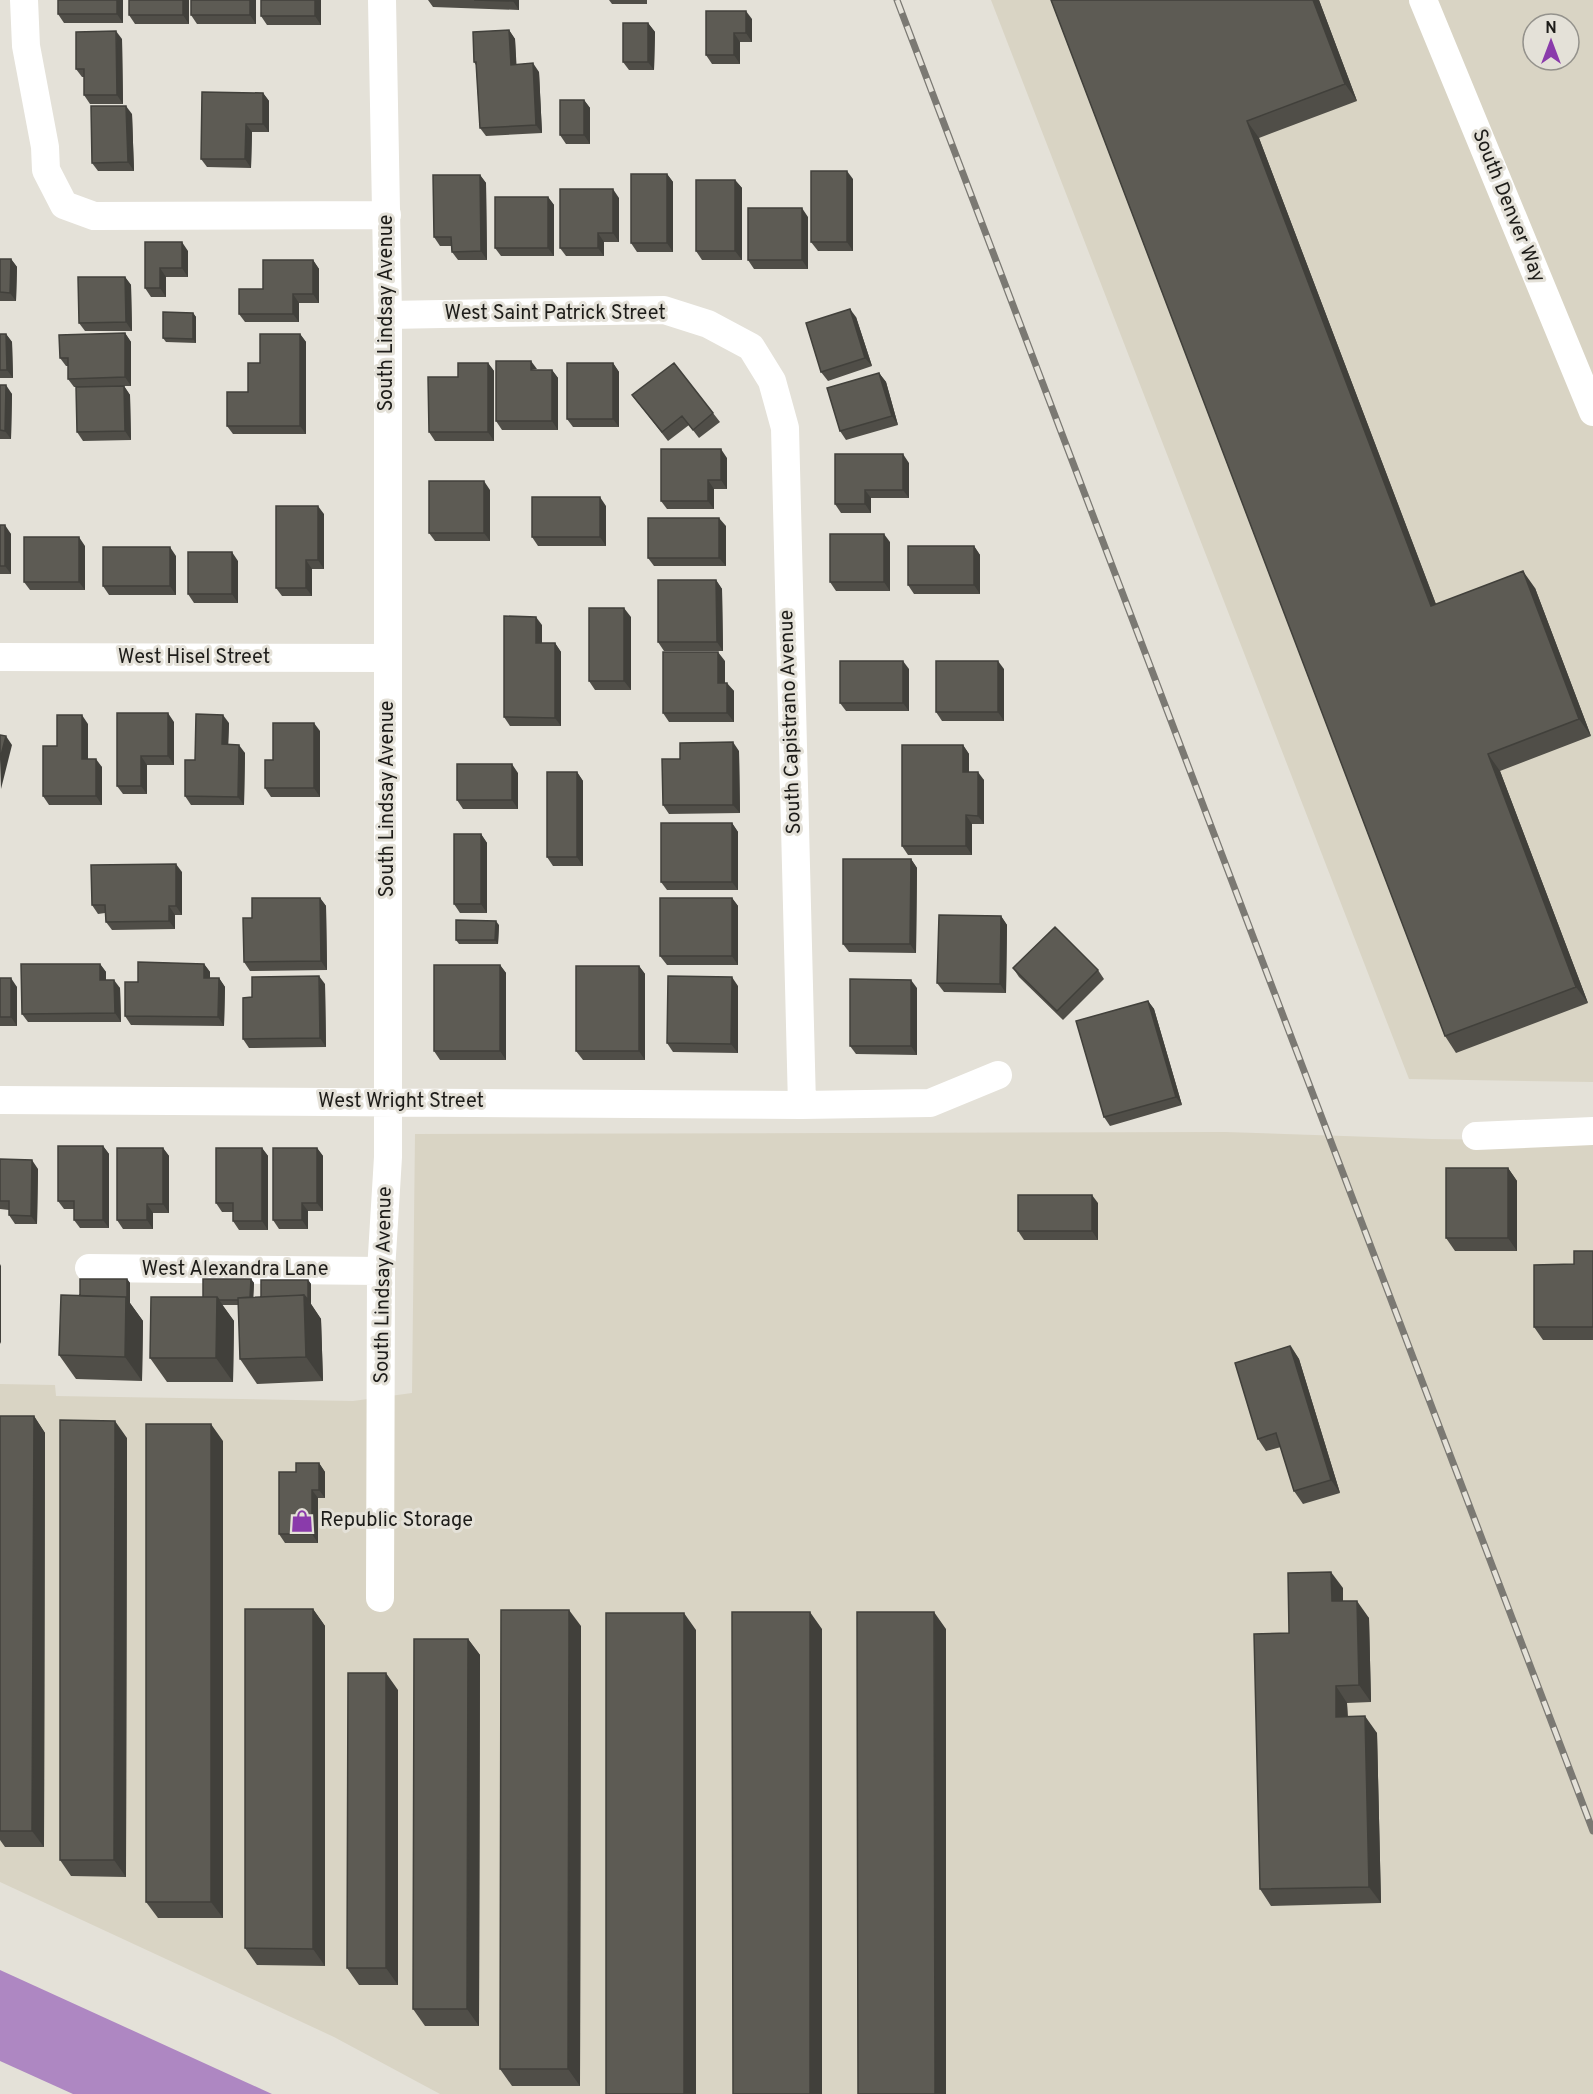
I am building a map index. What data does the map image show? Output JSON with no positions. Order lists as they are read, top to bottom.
{
  "streets": {
    "street": [
      "South Denver Way",
      "South Lindsay Avenue",
      "West Saint Patrick Street",
      "West Hisel Street",
      "South Capistrano Avenue",
      "West Wright Street",
      "West Alexandra Lane"
    ]
  },
  "crossings": [
    ["South Lindsay Avenue", "West Saint Patrick Street"],
    ["South Lindsay Avenue", "West Hisel Street"],
    ["South Lindsay Avenue", "West Wright Street"],
    ["South Lindsay Avenue", "West Alexandra Lane"],
    ["West Saint Patrick Street", "South Capistrano Avenue"],
    ["South Capistrano Avenue", "West Wright Street"]
  ],
  "places": {
    "shop": ["Republic Storage"]
  },
  "north": "top"
}
